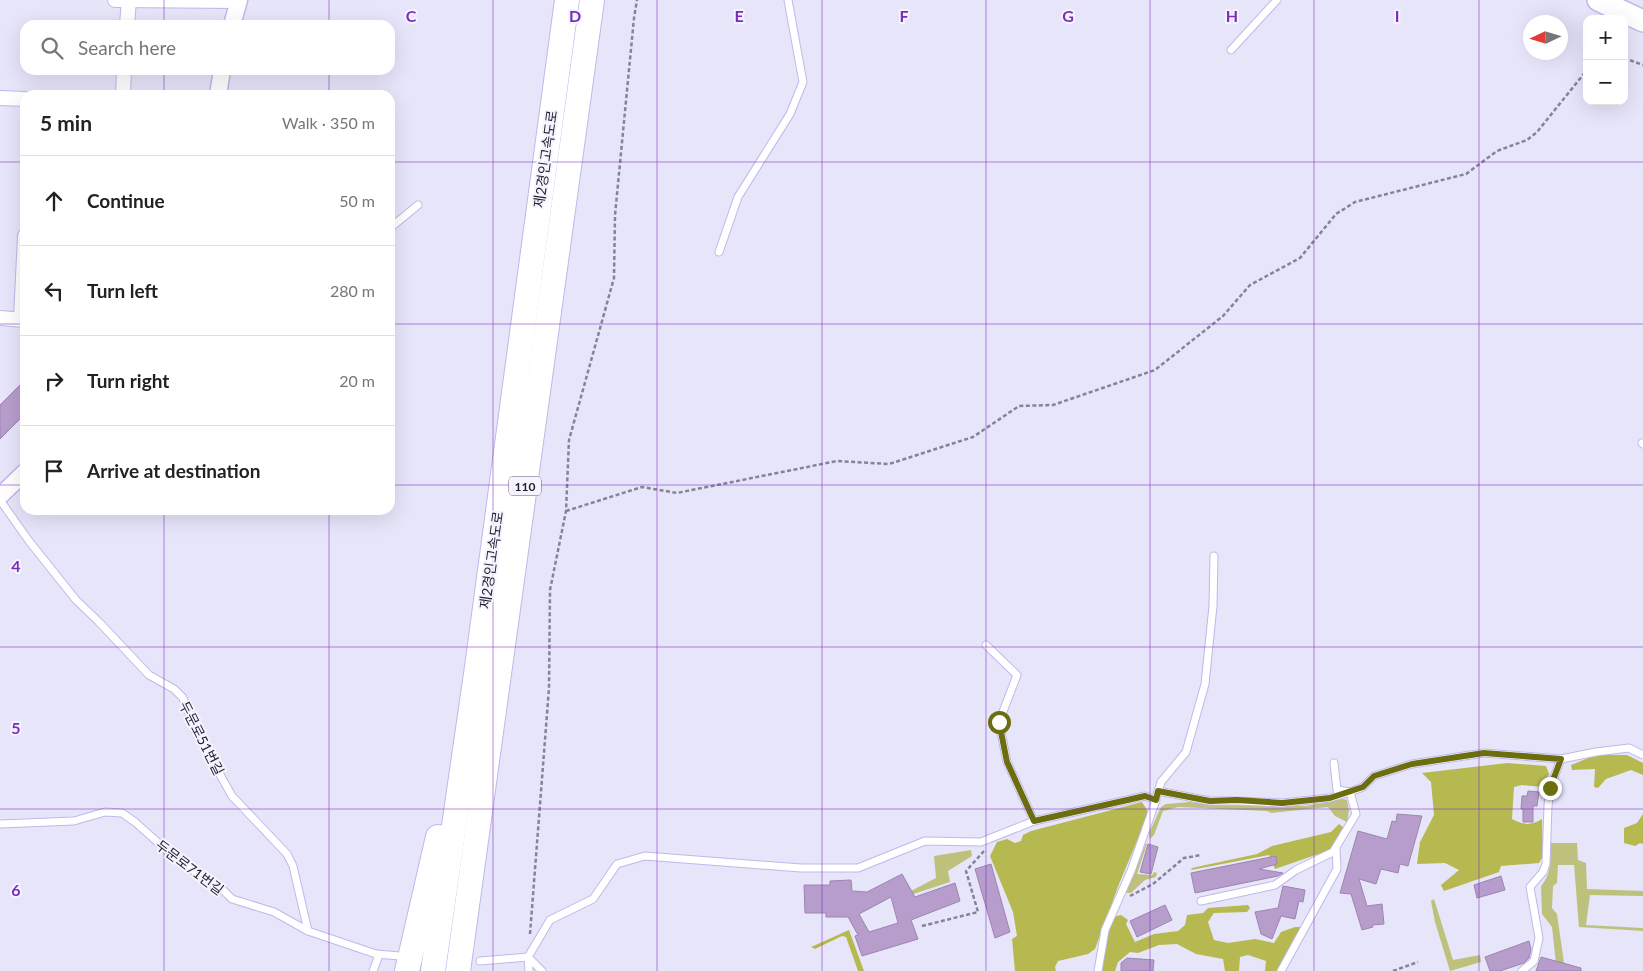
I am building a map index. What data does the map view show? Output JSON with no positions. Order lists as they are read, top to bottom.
{
  "streets": {
    "highway": ["제2경인고속도로", "110"],
    "lane": ["두문로51번길", "두문로71번길"]
  },
  "crossings": [
    ["두문로51번길", "두문로71번길"]
  ],
  "north": "left",
  "page": {
    "map_buttons": ["+", "−"],
    "search": "Search here",
    "heading": ["5 min", "Walk · 350 m"],
    "list": [
      ["Continue", "50 m"],
      ["Turn left", "280 m"],
      ["Turn right", "20 m"],
      "Arrive at destination"
    ]
  },
  "grid": {
    "columns": [
      "C",
      "D",
      "E",
      "F",
      "G",
      "H",
      "I"
    ],
    "rows": ["4", "5", "6"]
  }
}
